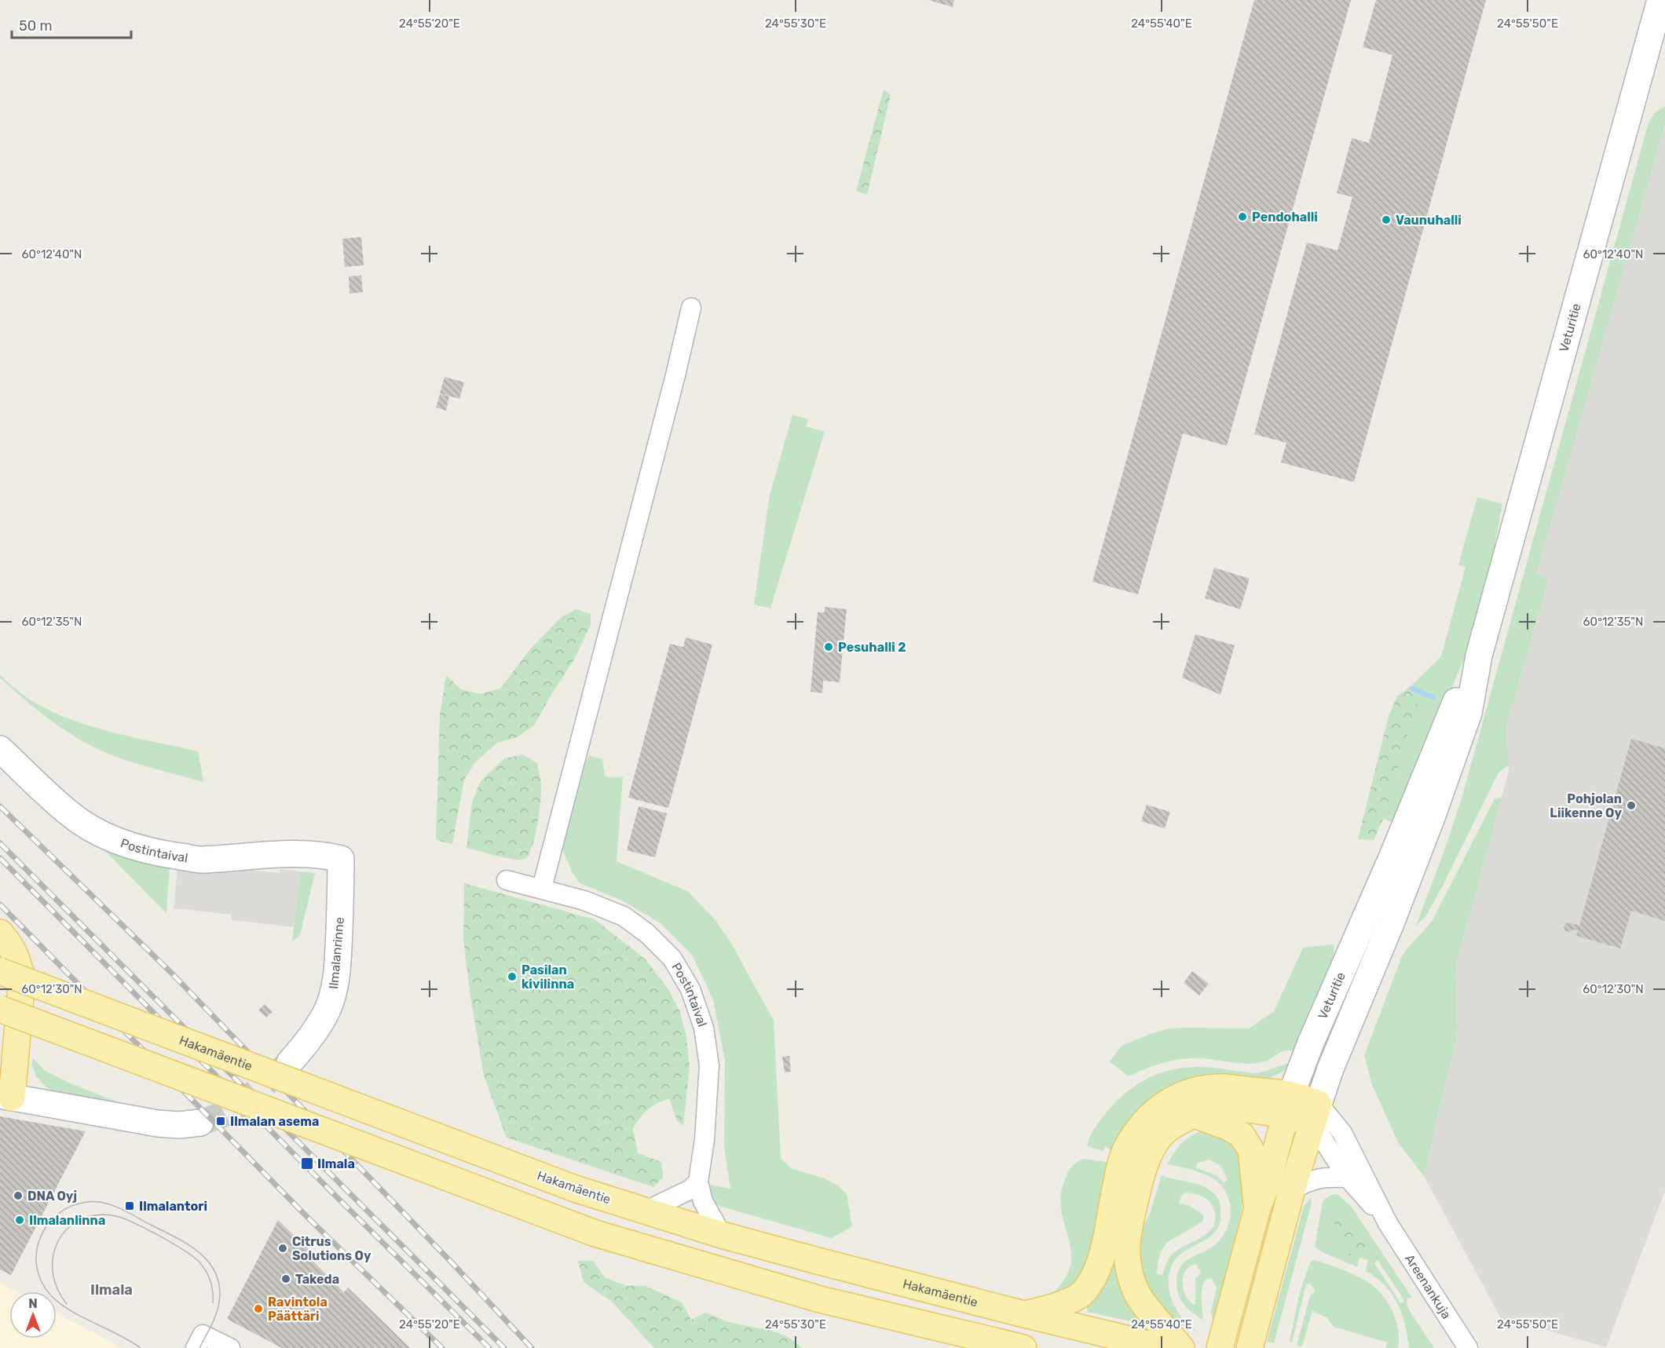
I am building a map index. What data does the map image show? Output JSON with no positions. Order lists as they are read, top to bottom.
{
  "streets": {
    "main road": [
      "Veturitie",
      "Postintaival",
      "Ilmalanrinne",
      "Hakamäentie"
    ],
    "street": ["Areenankuja"]
  },
  "crossings": [
    ["Veturitie", "Areenankuja"],
    ["Postintaival", "Ilmalanrinne"]
  ],
  "districts": ["Ilmala"],
  "places": {
    "other": [
      "Pendohalli",
      "Vaunuhalli",
      "Pesuhalli 2",
      "Pohjolan Liikenne Oy",
      "Pasilan kivilinna",
      "DNA Oyj",
      "Ilmalanlinna",
      "Citrus Solutions Oy",
      "Takeda",
      "Ravintola Päättäri"
    ],
    "transit": ["Ilmalan asema", "Ilmala", "Ilmalantori"]
  },
  "scale_bar": "50 m",
  "north": "top",
  "coordinates": [
    "24°55'20\"E",
    "24°55'30\"E",
    "24°55'40\"E",
    "24°55'50\"E",
    "60°12'40\"N",
    "60°12'35\"N",
    "60°12'30\"N"
  ]
}
